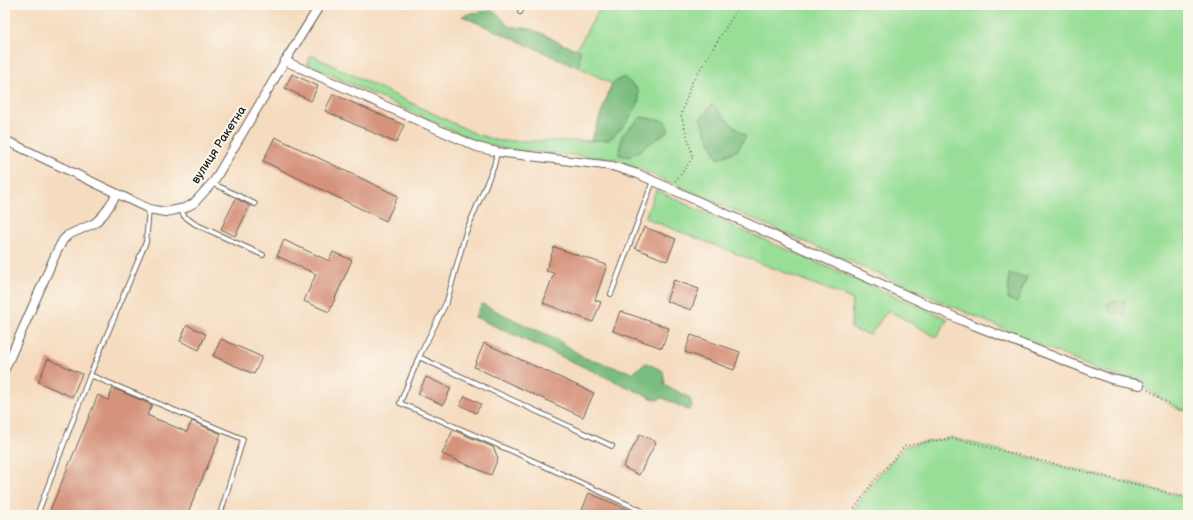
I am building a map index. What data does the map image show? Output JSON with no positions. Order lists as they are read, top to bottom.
{
  "streets": {
    "street": ["вулиця Ракетна"]
  }
}
